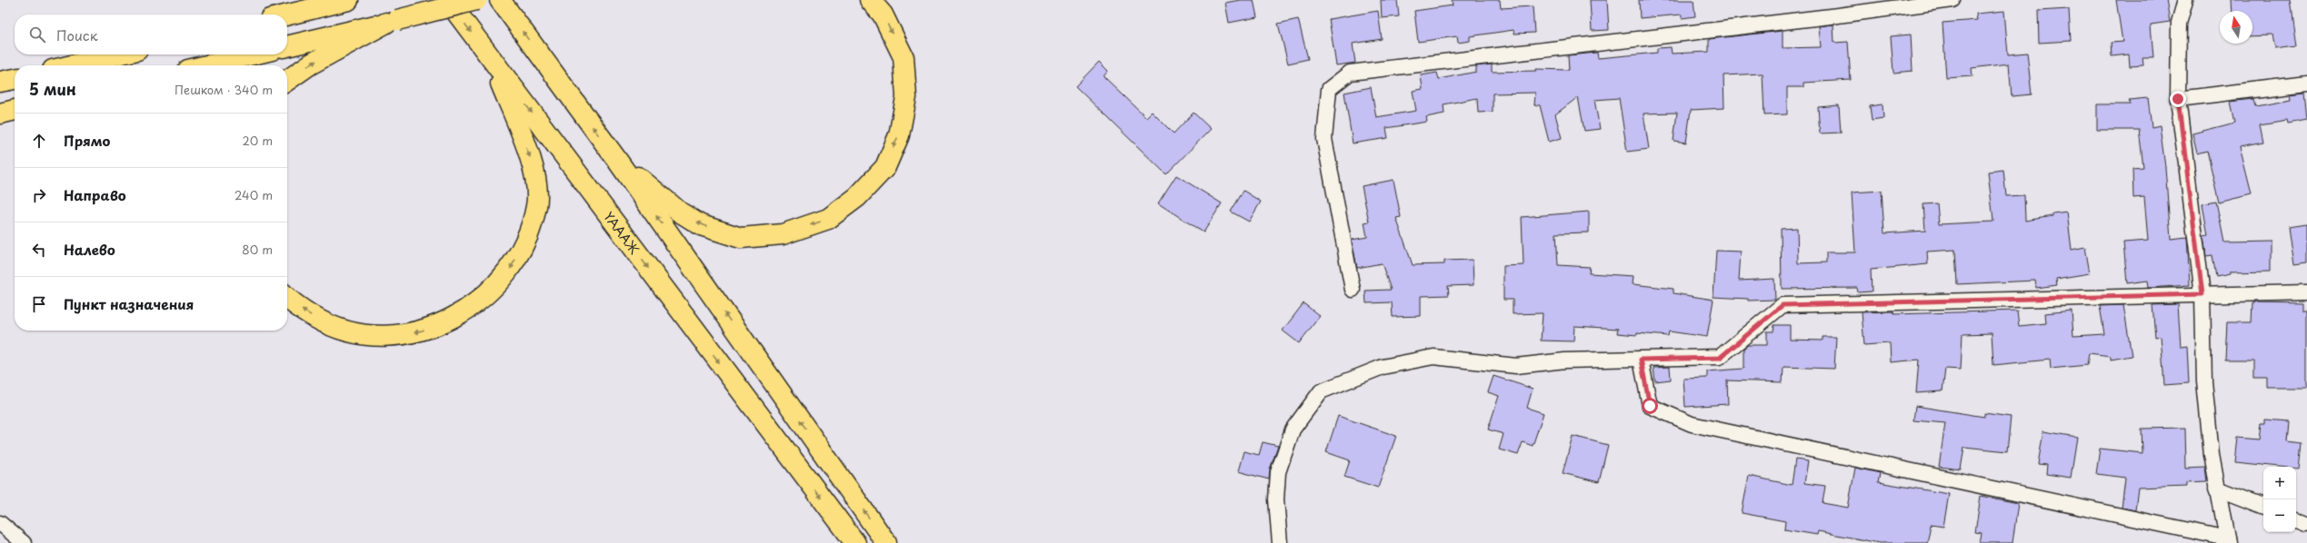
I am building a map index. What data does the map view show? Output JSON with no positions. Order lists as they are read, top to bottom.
{
  "streets": {
    "main road": ["ҮАААЖ"]
  },
  "north": "top",
  "page": {
    "search": "Поиск",
    "heading": ["5 мин", "Пешком · 340 m"],
    "list": [
      ["Прямо", "20 m"],
      ["Направо", "240 m"],
      ["Налево", "80 m"],
      "Пункт назначения"
    ],
    "map_buttons": ["+", "−"]
  }
}
